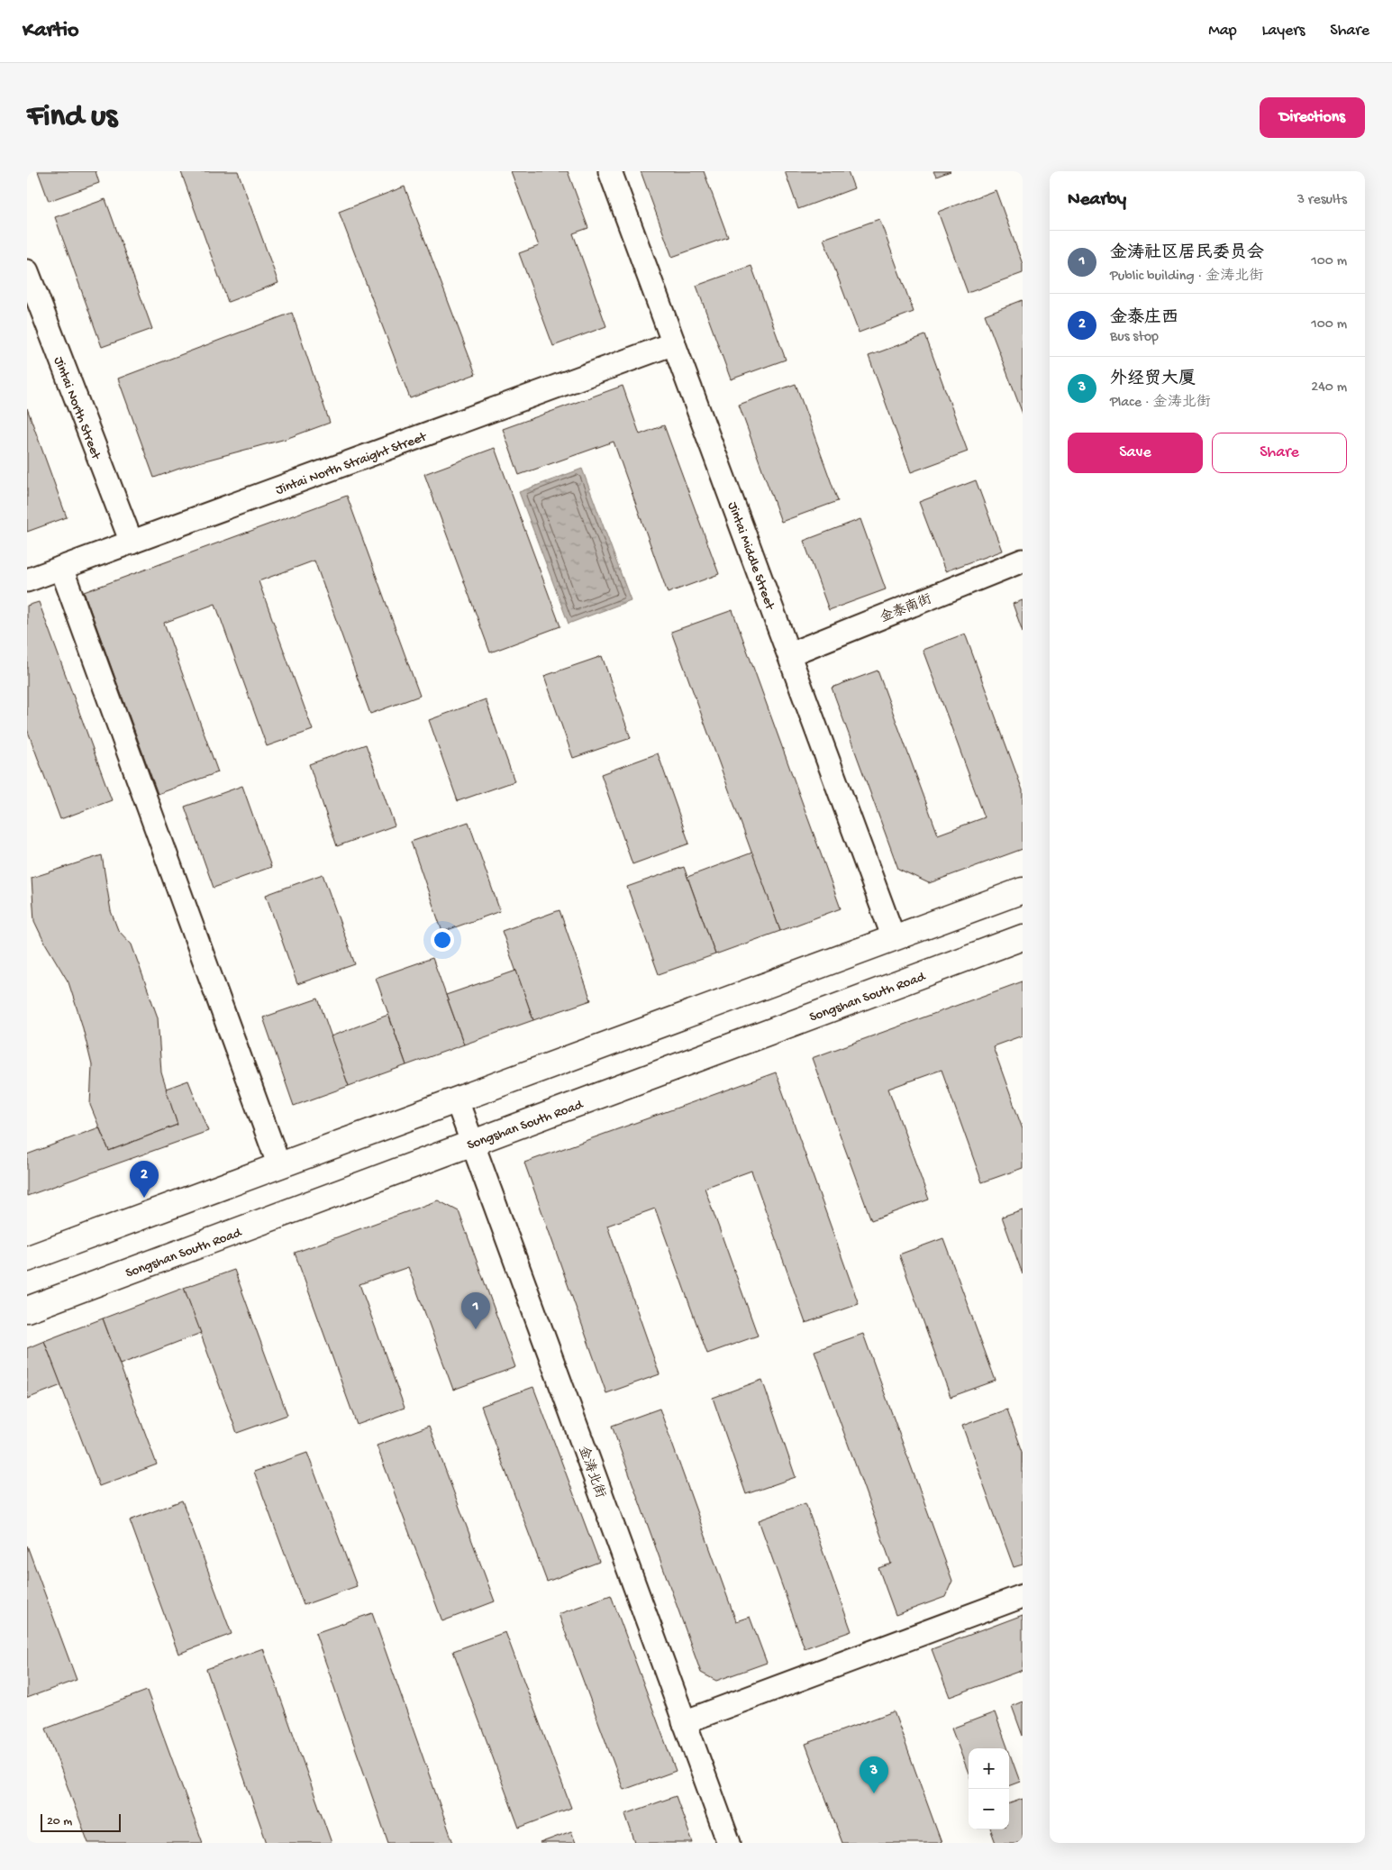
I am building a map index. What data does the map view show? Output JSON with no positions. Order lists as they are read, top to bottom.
{
  "streets": {
    "street": [
      "Jintai North Street",
      "Jintai North Straight Street",
      "Jintai Middle Street",
      "金泰南街",
      "Songshan South Road",
      "金涛北街"
    ]
  },
  "crossings": [
    ["Jintai North Street", "Jintai North Straight Street"],
    ["Jintai North Straight Street", "Jintai Middle Street"],
    ["Jintai Middle Street", "金泰南街"],
    ["Songshan South Road", "金涛北街"]
  ],
  "scale_bar": "20 m",
  "page": {
    "header": "Kartio",
    "nav": ["Map", "Layers", "Share"],
    "buttons": [
      "Directions",
      ["Save", "Share"]
    ],
    "title": "Find us",
    "heading": ["Nearby", "3 results"],
    "list": [
      {
        "mark": "1",
        "name": "金涛社区居民委员会",
        "note": "Public building · 金涛北街",
        "value": "100 m"
      },
      {
        "mark": "2",
        "name": "金泰庄西",
        "note": "Bus stop",
        "value": "100 m"
      },
      {
        "mark": "3",
        "name": "外经贸大厦",
        "note": "Place · 金涛北街",
        "value": "240 m"
      }
    ],
    "pins": ["2", "1", "3"],
    "map_buttons": ["+", "−"],
    "scale": "20 m"
  }
}
